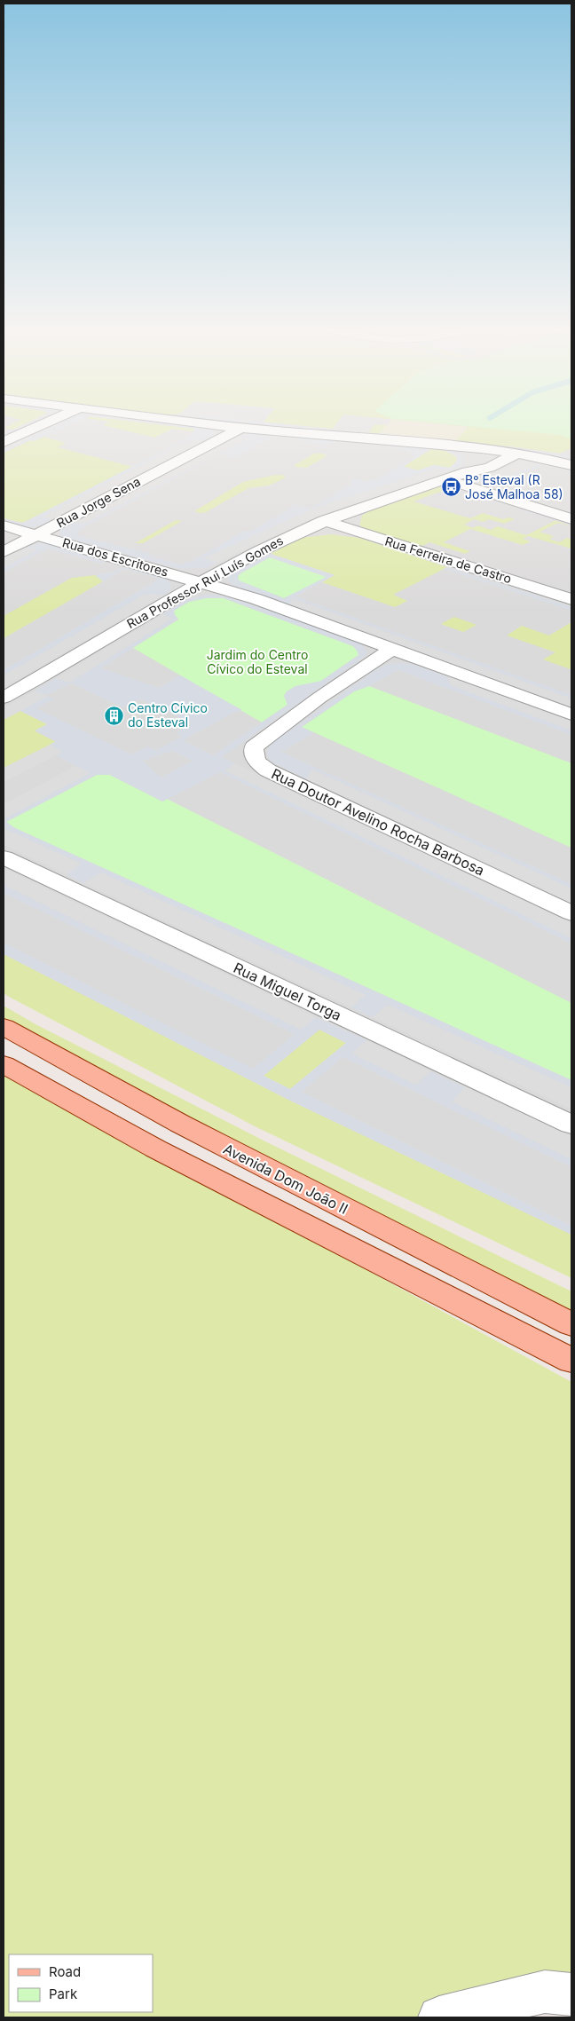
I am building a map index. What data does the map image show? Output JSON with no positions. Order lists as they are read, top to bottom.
{
  "streets": {
    "main road": ["Avenida Dom João II"],
    "street": [
      "Rua Jorge Sena",
      "Rua dos Escritores",
      "Rua Ferreira de Castro",
      "Rua Professor Rui Luís Gomes",
      "Rua Doutor Avelino Rocha Barbosa",
      "Rua Miguel Torga"
    ]
  },
  "crossings": [
    ["Rua Jorge Sena", "Rua dos Escritores"],
    ["Rua dos Escritores", "Rua Professor Rui Luís Gomes"],
    ["Rua dos Escritores", "Rua Doutor Avelino Rocha Barbosa"],
    ["Rua Ferreira de Castro", "Rua Professor Rui Luís Gomes"]
  ],
  "parks": ["Jardim do Centro Cívico do Esteval"],
  "places": {
    "bus stop": ["Bº Esteval (R José Malhoa 58)"],
    "building": ["Centro Cívico do Esteval"]
  },
  "legend": ["Road", "Park"]
}
